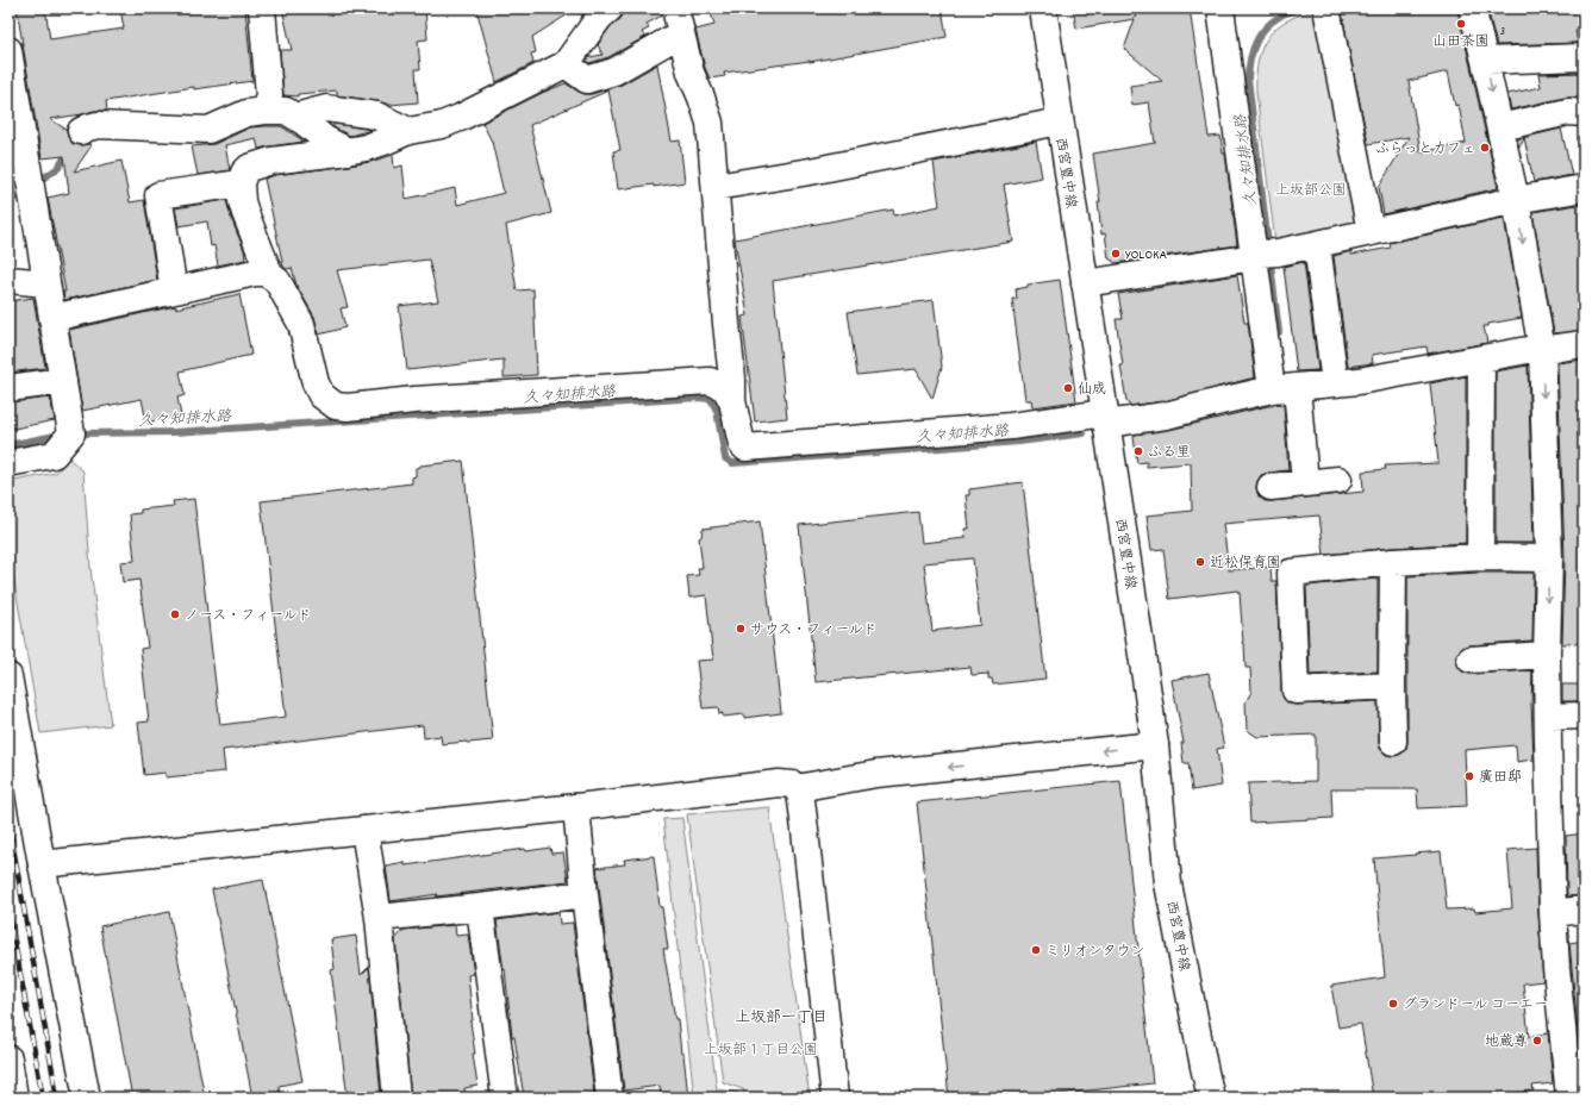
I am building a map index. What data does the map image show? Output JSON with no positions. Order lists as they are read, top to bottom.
{
  "streets": {
    "street": ["西宮豊中線"]
  },
  "districts": ["上坂部一丁目"],
  "water": ["久々知排水路"],
  "parks": ["上坂部公園", "上坂部１丁目公園"],
  "places": [
    "山田茶園",
    "ふらっとカフェ",
    "YOLOKA",
    "仙成",
    "ふる里",
    "近松保育園",
    "ノース・フィールド",
    "サウス・フィールド",
    "廣田邸",
    "ミリオンタウン",
    "グランドール コーエー",
    "地蔵尊"
  ],
  "house_numbers": ["3"]
}
